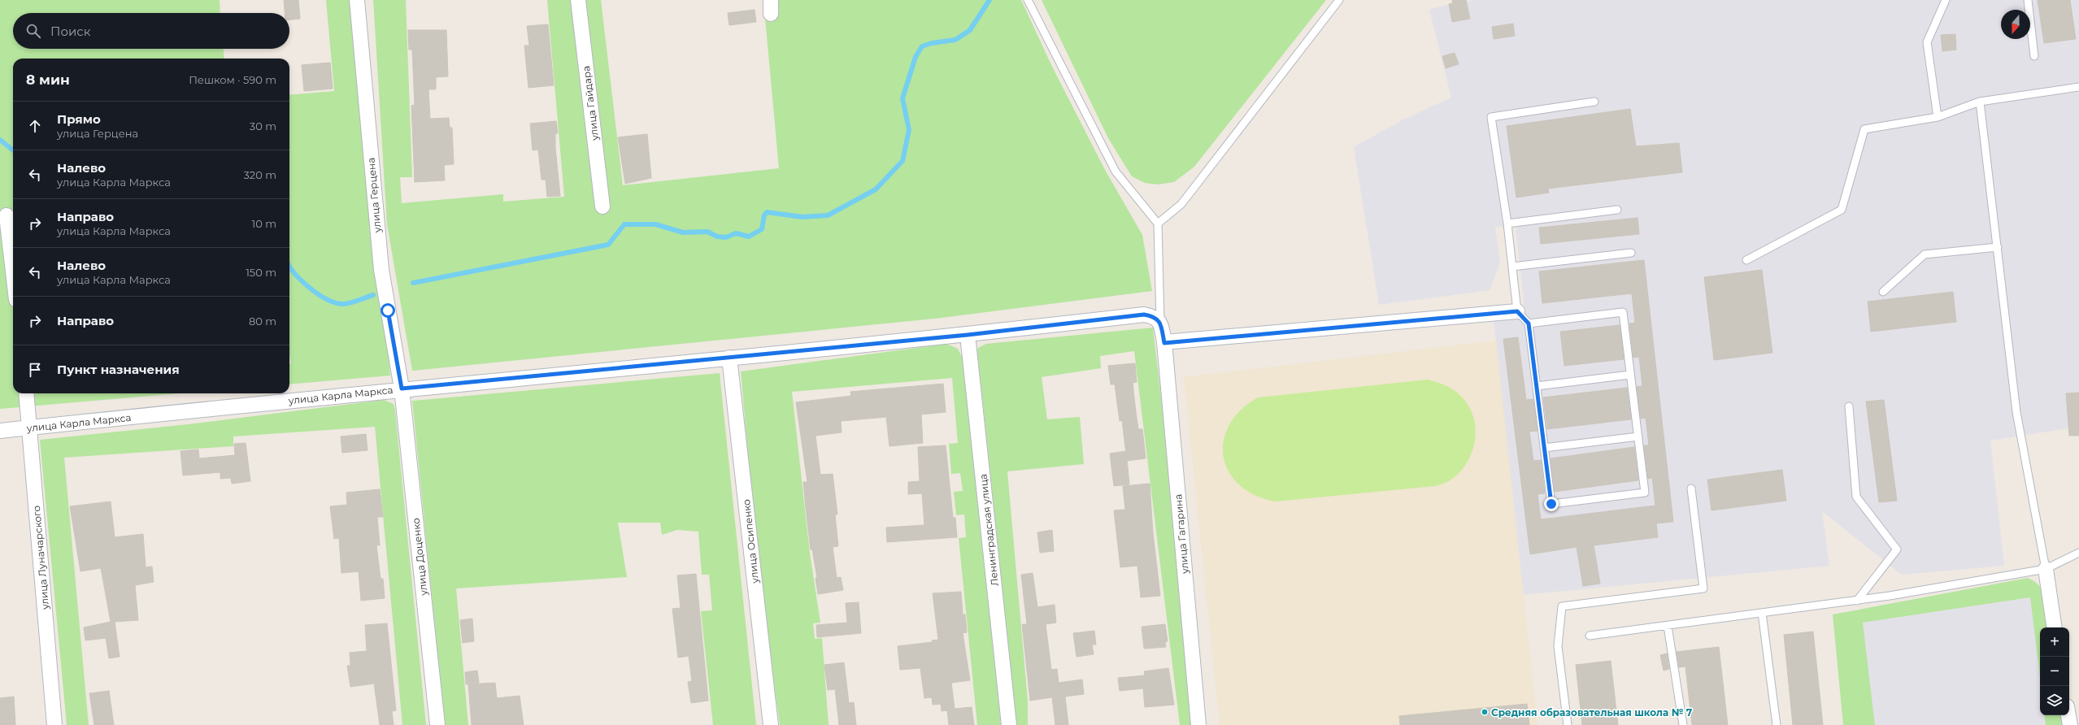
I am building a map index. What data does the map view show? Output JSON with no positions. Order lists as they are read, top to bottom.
{
  "streets": {
    "street": [
      "улица Гайдара",
      "улица Герцена",
      "улица Карла Маркса",
      "Ленинградская улица",
      "улица Гагарина",
      "улица Осипенко",
      "улица Доценко",
      "улица Луначарского"
    ]
  },
  "crossings": [
    ["улица Герцена", "улица Карла Маркса"],
    ["улица Герцена", "улица Доценко"],
    ["улица Карла Маркса", "Ленинградская улица"],
    ["улица Карла Маркса", "улица Осипенко"],
    ["улица Карла Маркса", "улица Доценко"],
    ["улица Карла Маркса", "улица Луначарского"]
  ],
  "places": ["Средняя образовательная школа № 7"],
  "north": "bottom",
  "page": {
    "search": "Поиск",
    "heading": ["8 мин", "Пешком · 590 m"],
    "list": [
      ["Прямо", "улица Герцена", "30 m"],
      ["Налево", "улица Карла Маркса", "320 m"],
      ["Направо", "улица Карла Маркса", "10 m"],
      ["Налево", "улица Карла Маркса", "150 m"],
      ["Направо", "80 m"],
      "Пункт назначения"
    ],
    "map_buttons": ["+", "−"]
  }
}
